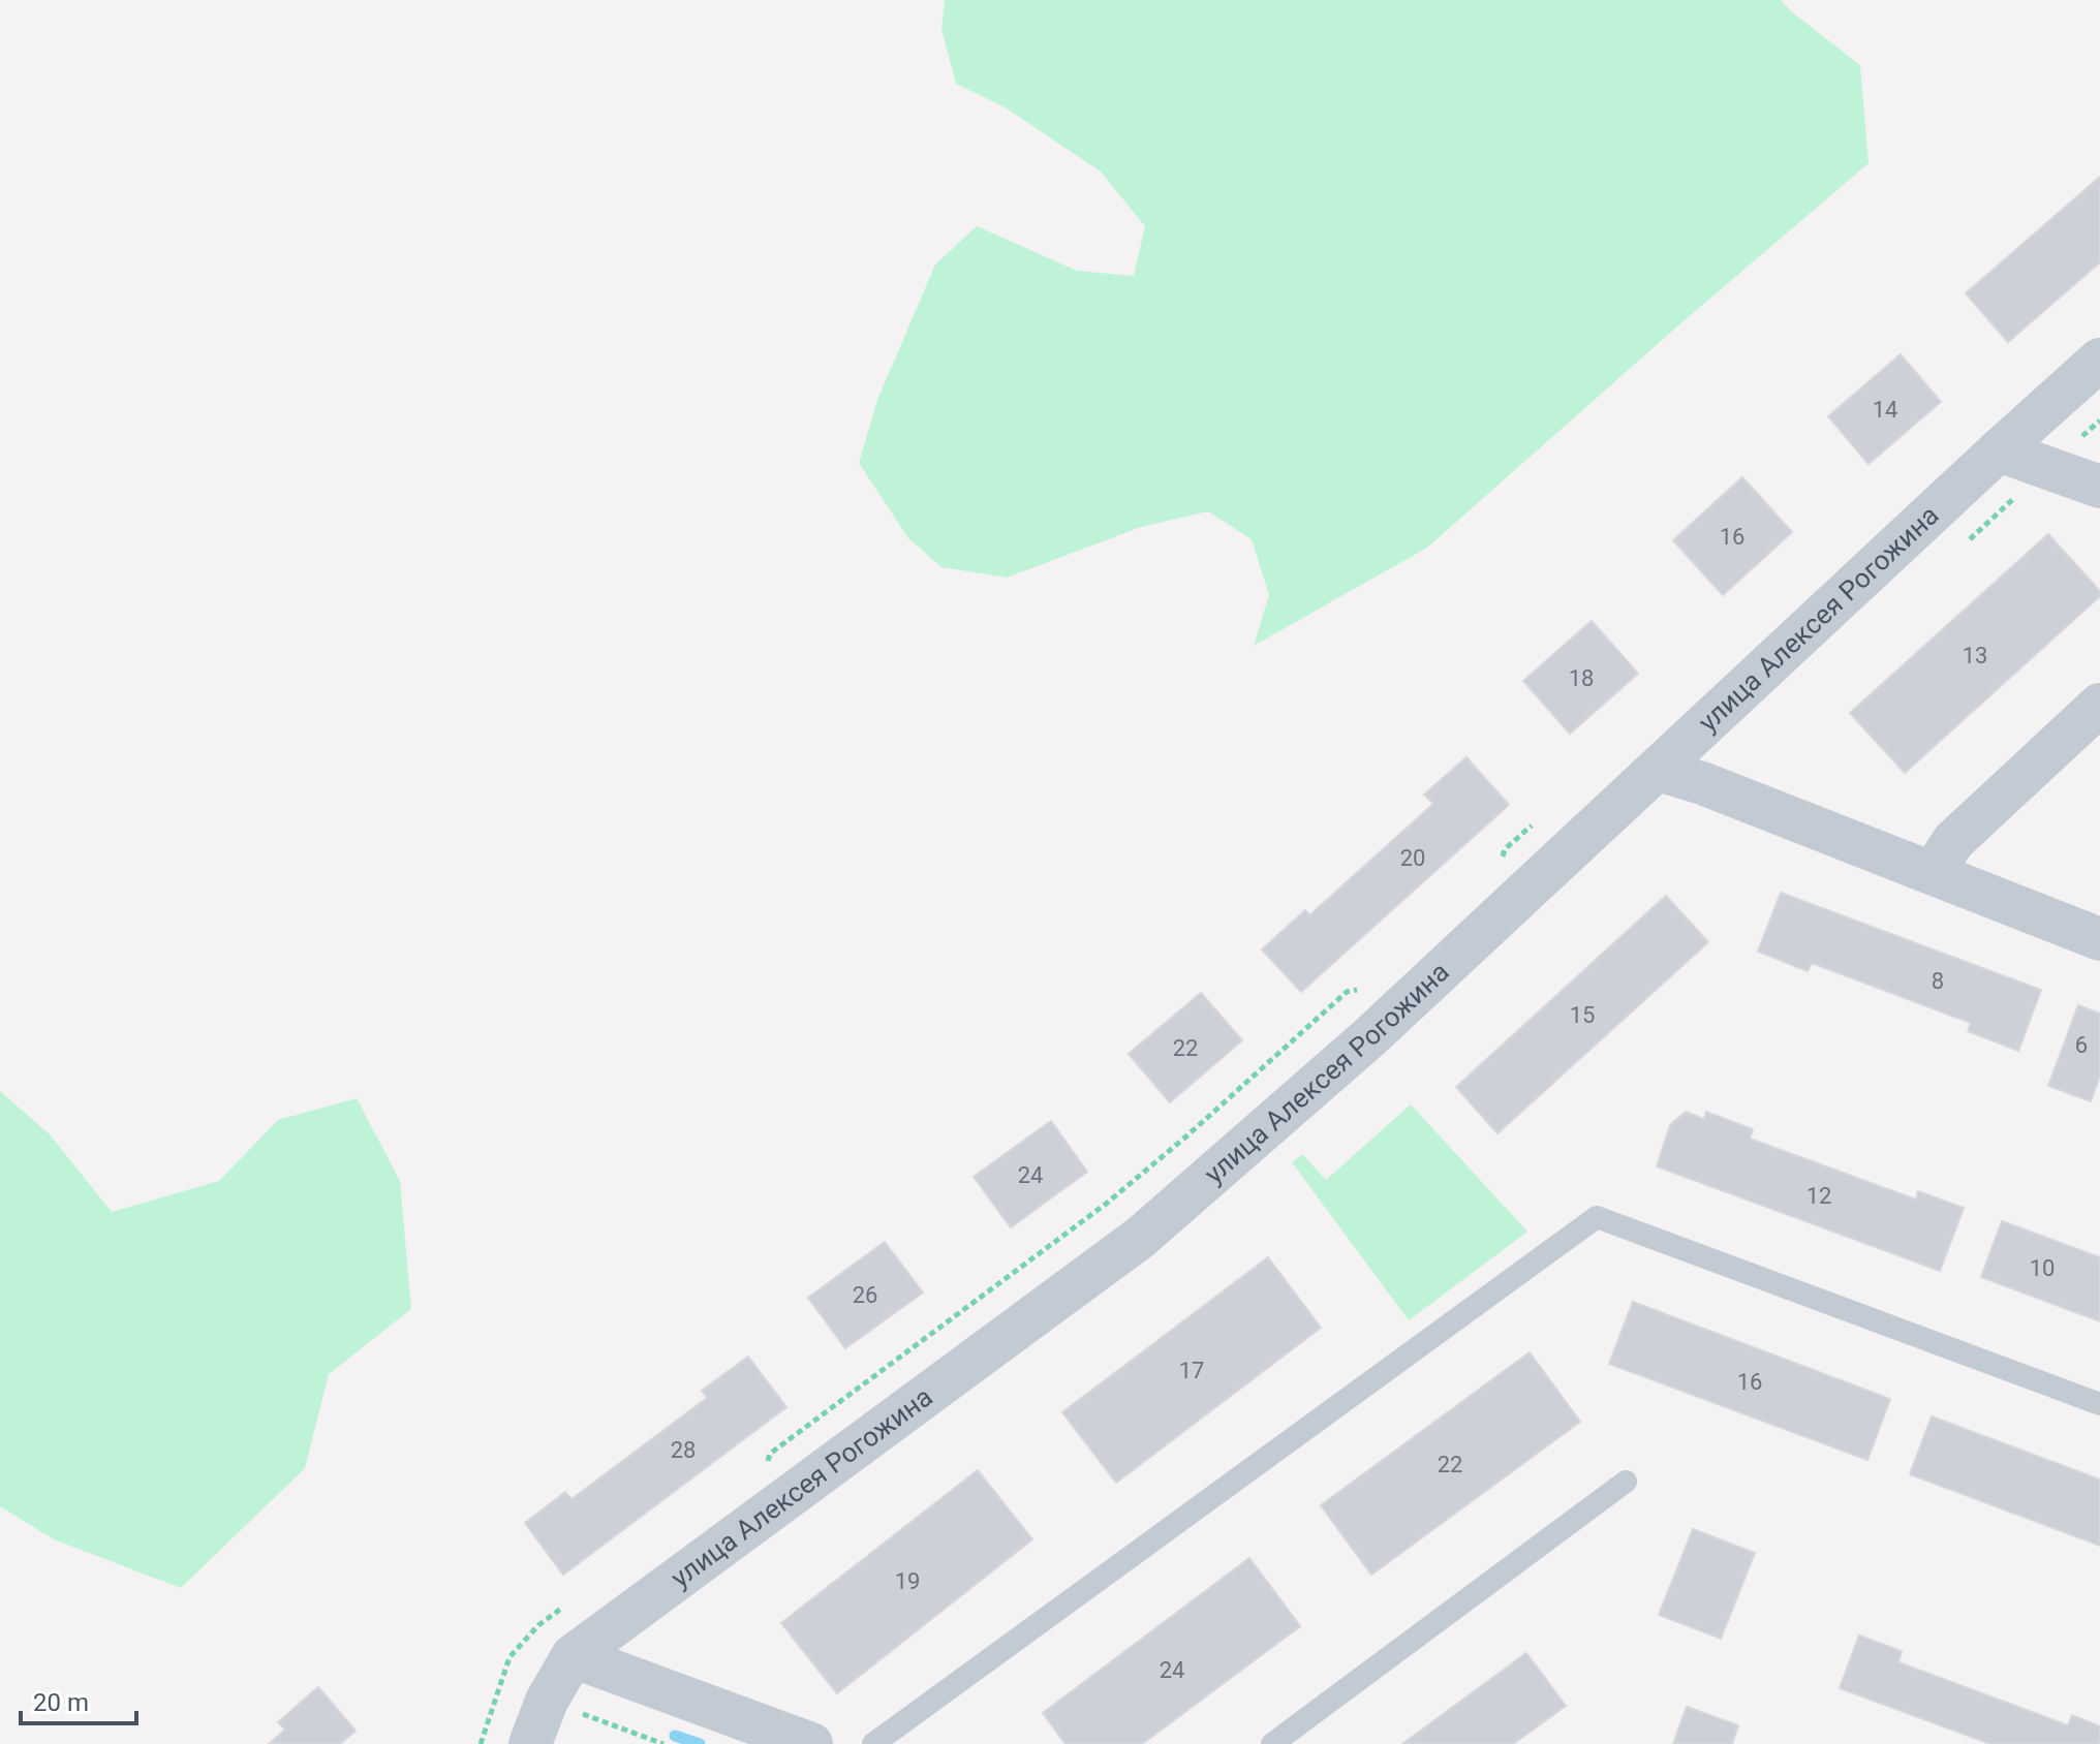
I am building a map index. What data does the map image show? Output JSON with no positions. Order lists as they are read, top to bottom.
{
  "streets": {
    "street": ["улица Алексея Рогожина"]
  },
  "house_numbers": [
    "14",
    "16",
    "13",
    "18",
    "20",
    "8",
    "15",
    "6",
    "22",
    "24",
    "12",
    "10",
    "26",
    "17",
    "16",
    "28",
    "22",
    "19",
    "24"
  ],
  "scale_bar": "20 m"
}
